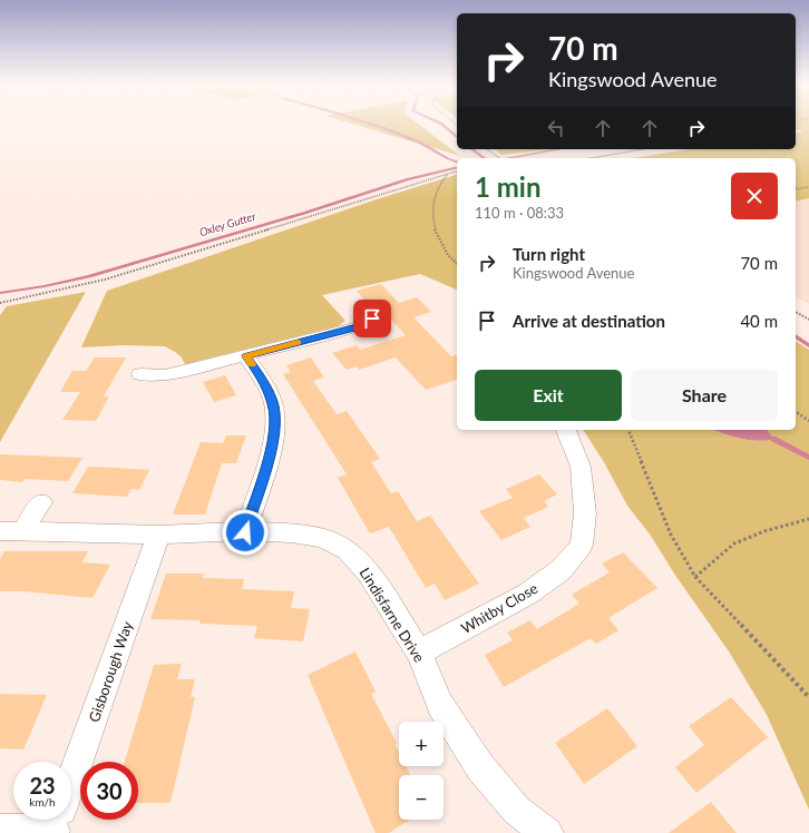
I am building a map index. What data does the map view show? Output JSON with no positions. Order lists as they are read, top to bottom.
{
  "streets": {
    "street": ["Whitby Close", "Lindisfarne Drive", "Gisborough Way"]
  },
  "crossings": [
    ["Whitby Close", "Lindisfarne Drive"],
    ["Lindisfarne Drive", "Gisborough Way"]
  ],
  "water": ["Oxley Gutter"],
  "page": {
    "turn": ["70 m", "Kingswood Avenue"],
    "heading": ["1 min", "110 m · 08:33"],
    "list": [
      {
        "name": "Turn right",
        "note": "Kingswood Avenue",
        "value": "70 m"
      },
      {
        "name": "Arrive at destination",
        "value": "40 m"
      }
    ],
    "buttons": ["Exit", "Share"],
    "map_buttons": ["+", "−"],
    "speed": "23 km/h",
    "limit": "30"
  }
}
